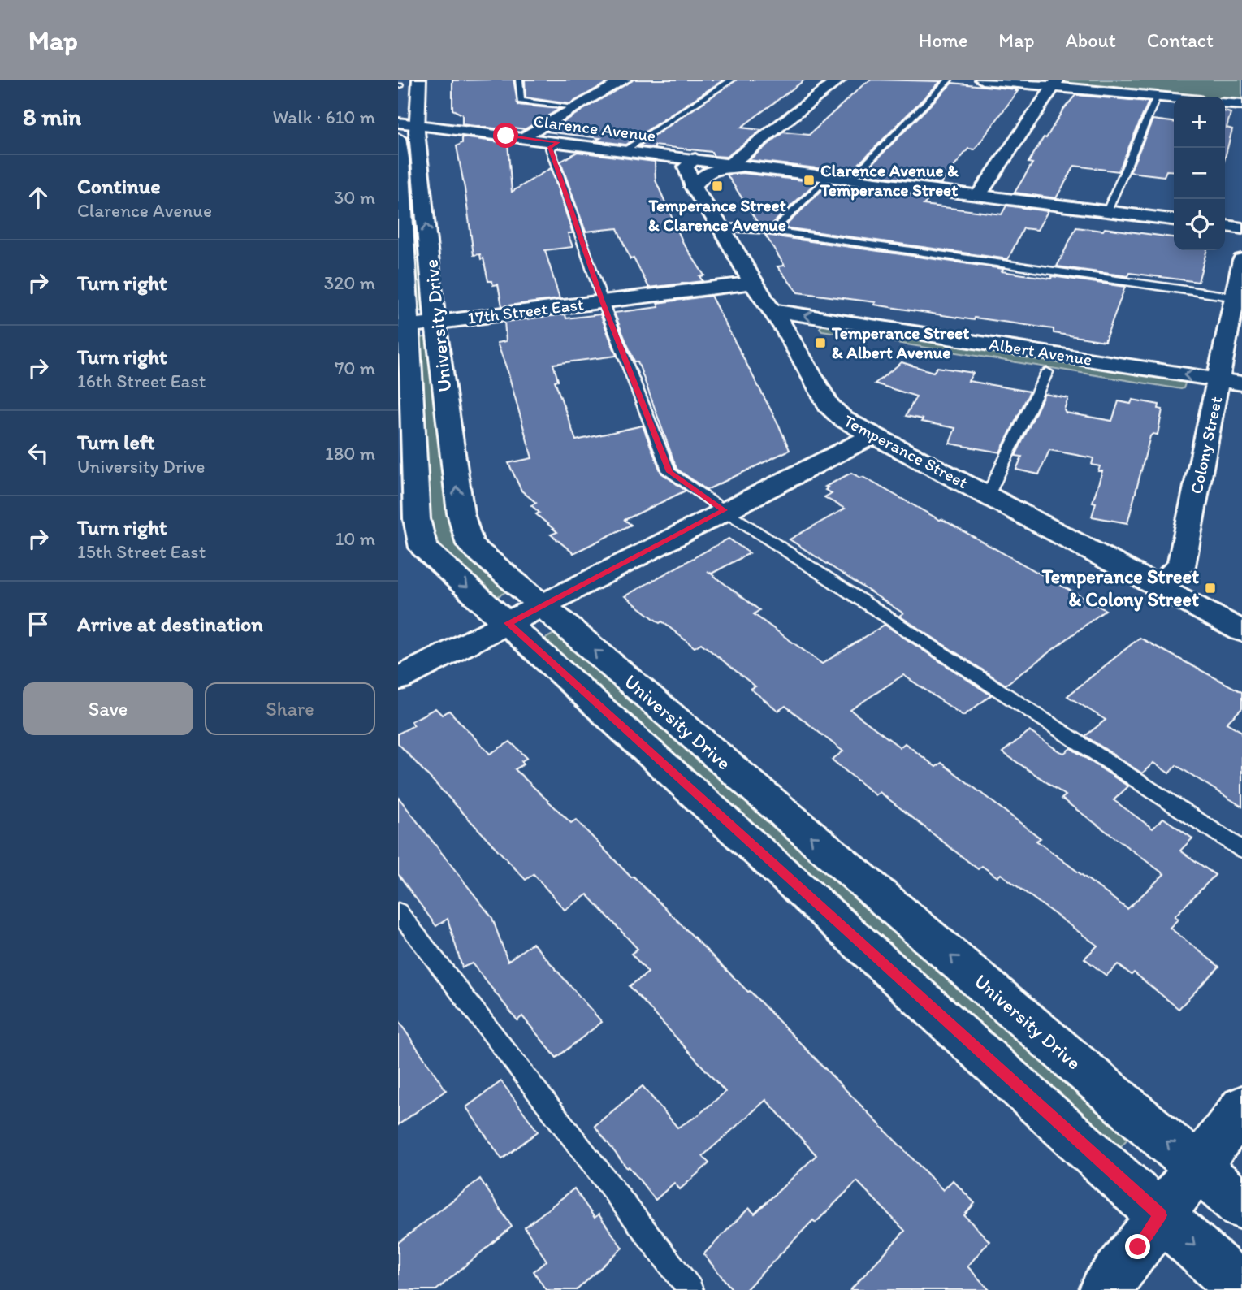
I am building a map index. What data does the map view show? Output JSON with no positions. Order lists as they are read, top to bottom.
{
  "streets": {
    "street": [
      "Clarence Avenue",
      "17th Street East",
      "University Drive",
      "Albert Avenue",
      "Colony Street",
      "Temperance Street"
    ]
  },
  "crossings": [
    ["Clarence Avenue", "University Drive"],
    ["17th Street East", "University Drive"],
    ["17th Street East", "Temperance Street"],
    ["Albert Avenue", "Colony Street"],
    ["Albert Avenue", "Temperance Street"],
    ["Colony Street", "Temperance Street"]
  ],
  "places": {
    "transit": [
      "Clarence Avenue & Temperance Street",
      "Temperance Street & Clarence Avenue",
      "Temperance Street & Albert Avenue",
      "Temperance Street & Colony Street"
    ]
  },
  "page": {
    "header": "Map",
    "nav": [
      "Home",
      "Map",
      "About",
      "Contact"
    ],
    "heading": ["8 min", "Walk · 610 m"],
    "map_buttons": ["+", "−"],
    "list": [
      ["Continue", "Clarence Avenue", "30 m"],
      ["Turn right", "320 m"],
      ["Turn right", "16th Street East", "70 m"],
      ["Turn left", "University Drive", "180 m"],
      ["Turn right", "15th Street East", "10 m"],
      "Arrive at destination"
    ],
    "buttons": ["Save", "Share"]
  }
}
